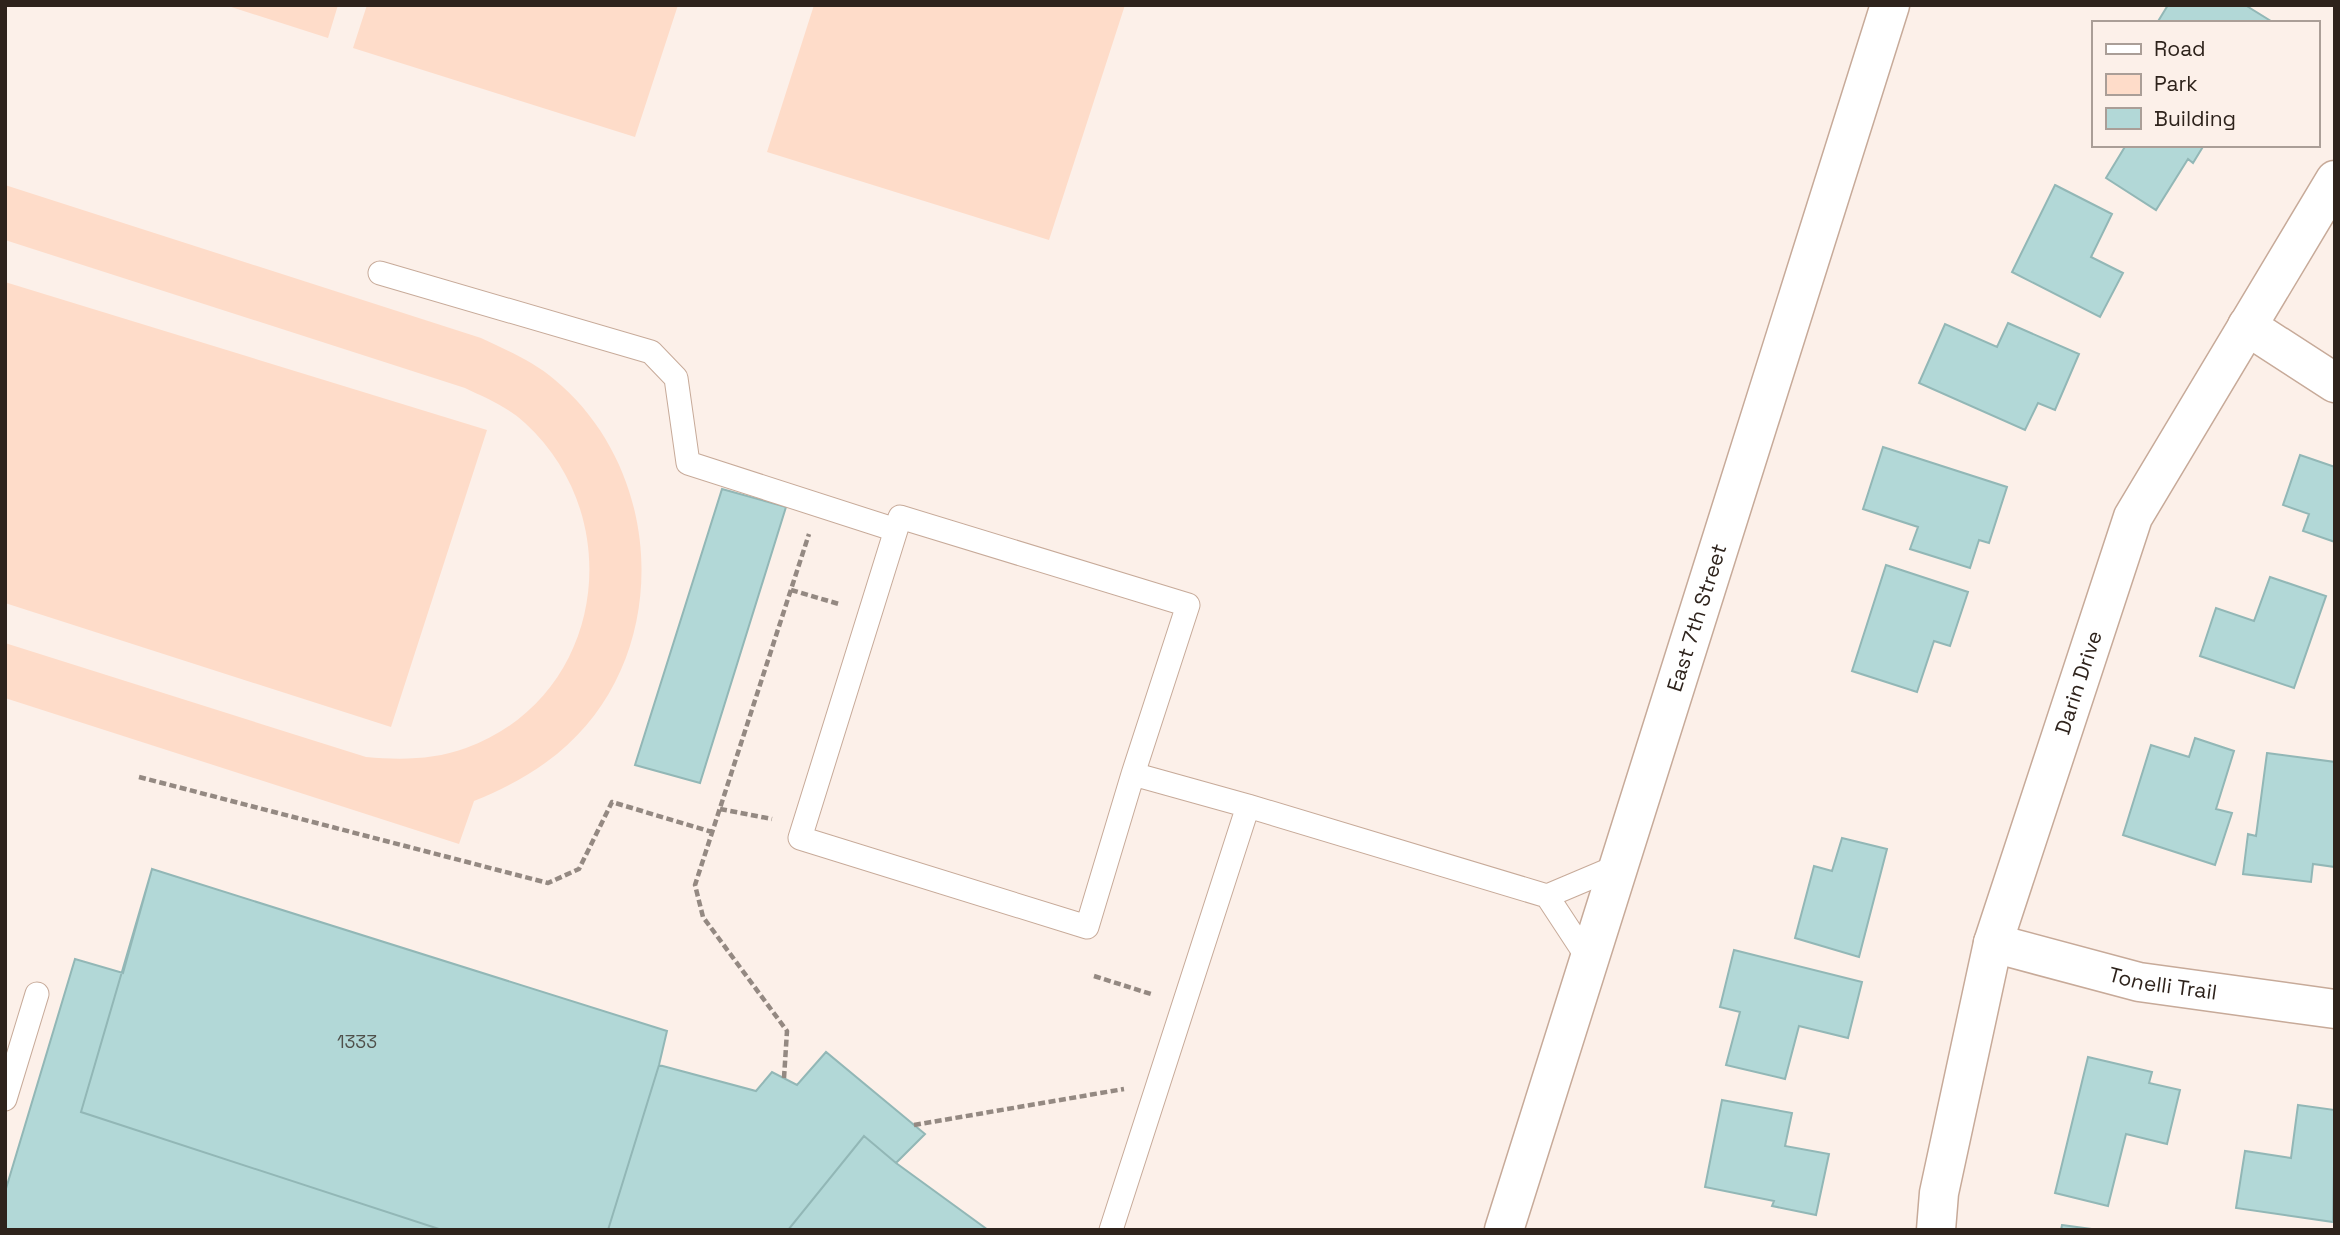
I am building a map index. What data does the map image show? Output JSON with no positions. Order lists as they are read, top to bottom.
{
  "streets": {
    "street": ["East 7th Street", "Darin Drive", "Tonelli Trail"]
  },
  "crossings": [
    ["Darin Drive", "Tonelli Trail"]
  ],
  "house_numbers": ["1333"],
  "legend": ["Road", "Park", "Building"]
}
